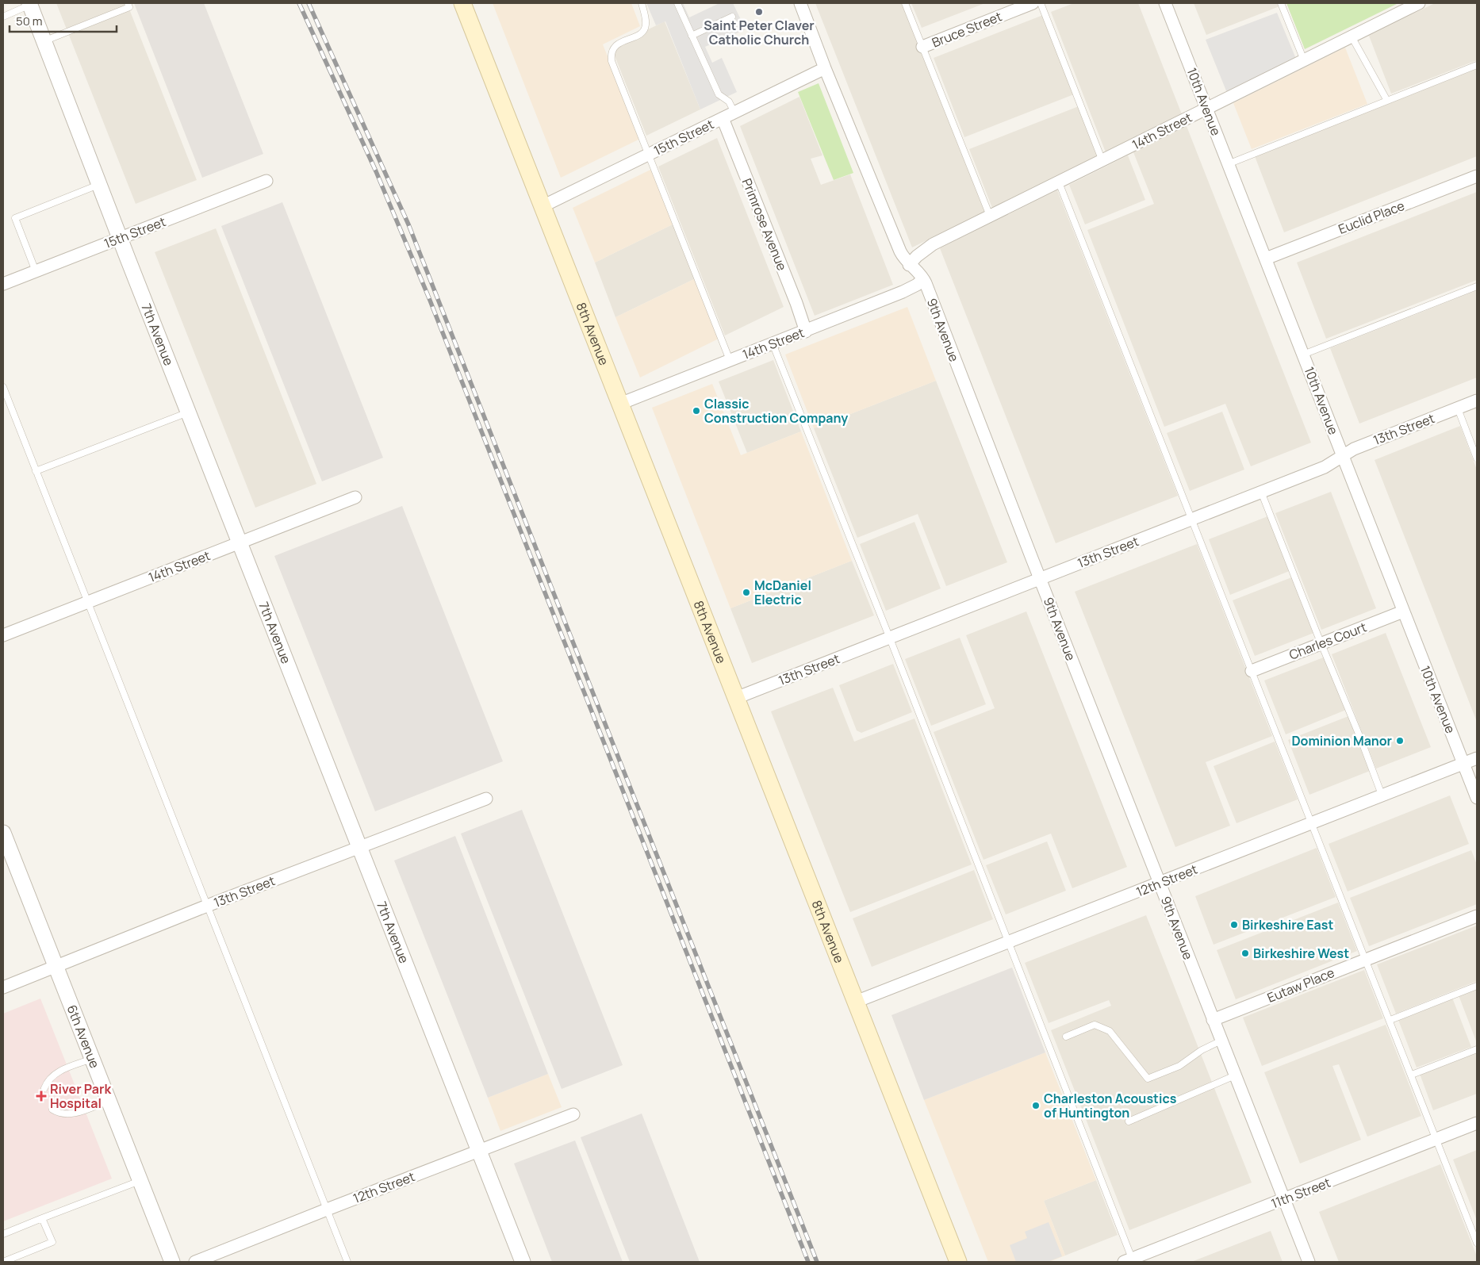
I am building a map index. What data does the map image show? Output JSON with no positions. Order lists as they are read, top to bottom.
{
  "streets": {
    "main road": ["8th Avenue"],
    "street": [
      "Bruce Street",
      "10th Avenue",
      "14th Street",
      "15th Street",
      "Euclid Place",
      "Primrose Avenue",
      "9th Avenue",
      "7th Avenue",
      "13th Street",
      "Charles Court",
      "12th Street",
      "Eutaw Place",
      "6th Avenue",
      "11th Street"
    ]
  },
  "crossings": [
    ["10th Avenue", "14th Street"],
    ["10th Avenue", "Euclid Place"],
    ["10th Avenue", "13th Street"],
    ["10th Avenue", "Charles Court"],
    ["10th Avenue", "12th Street"],
    ["14th Street", "Primrose Avenue"],
    ["14th Street", "9th Avenue"],
    ["14th Street", "7th Avenue"],
    ["14th Street", "8th Avenue"],
    ["15th Street", "Primrose Avenue"],
    ["15th Street", "9th Avenue"],
    ["15th Street", "7th Avenue"],
    ["15th Street", "8th Avenue"],
    ["9th Avenue", "13th Street"],
    ["9th Avenue", "12th Street"],
    ["9th Avenue", "Eutaw Place"],
    ["9th Avenue", "11th Street"],
    ["7th Avenue", "13th Street"],
    ["7th Avenue", "12th Street"],
    ["8th Avenue", "13th Street"],
    ["8th Avenue", "12th Street"],
    ["13th Street", "6th Avenue"]
  ],
  "places": {
    "other": [
      "Saint Peter Claver Catholic Church",
      "Classic Construction Company",
      "McDaniel Electric",
      "Dominion Manor",
      "Birkeshire East",
      "Birkeshire West",
      "Charleston Acoustics of Huntington"
    ],
    "health": ["River Park Hospital"]
  },
  "scale_bar": "50 m"
}
